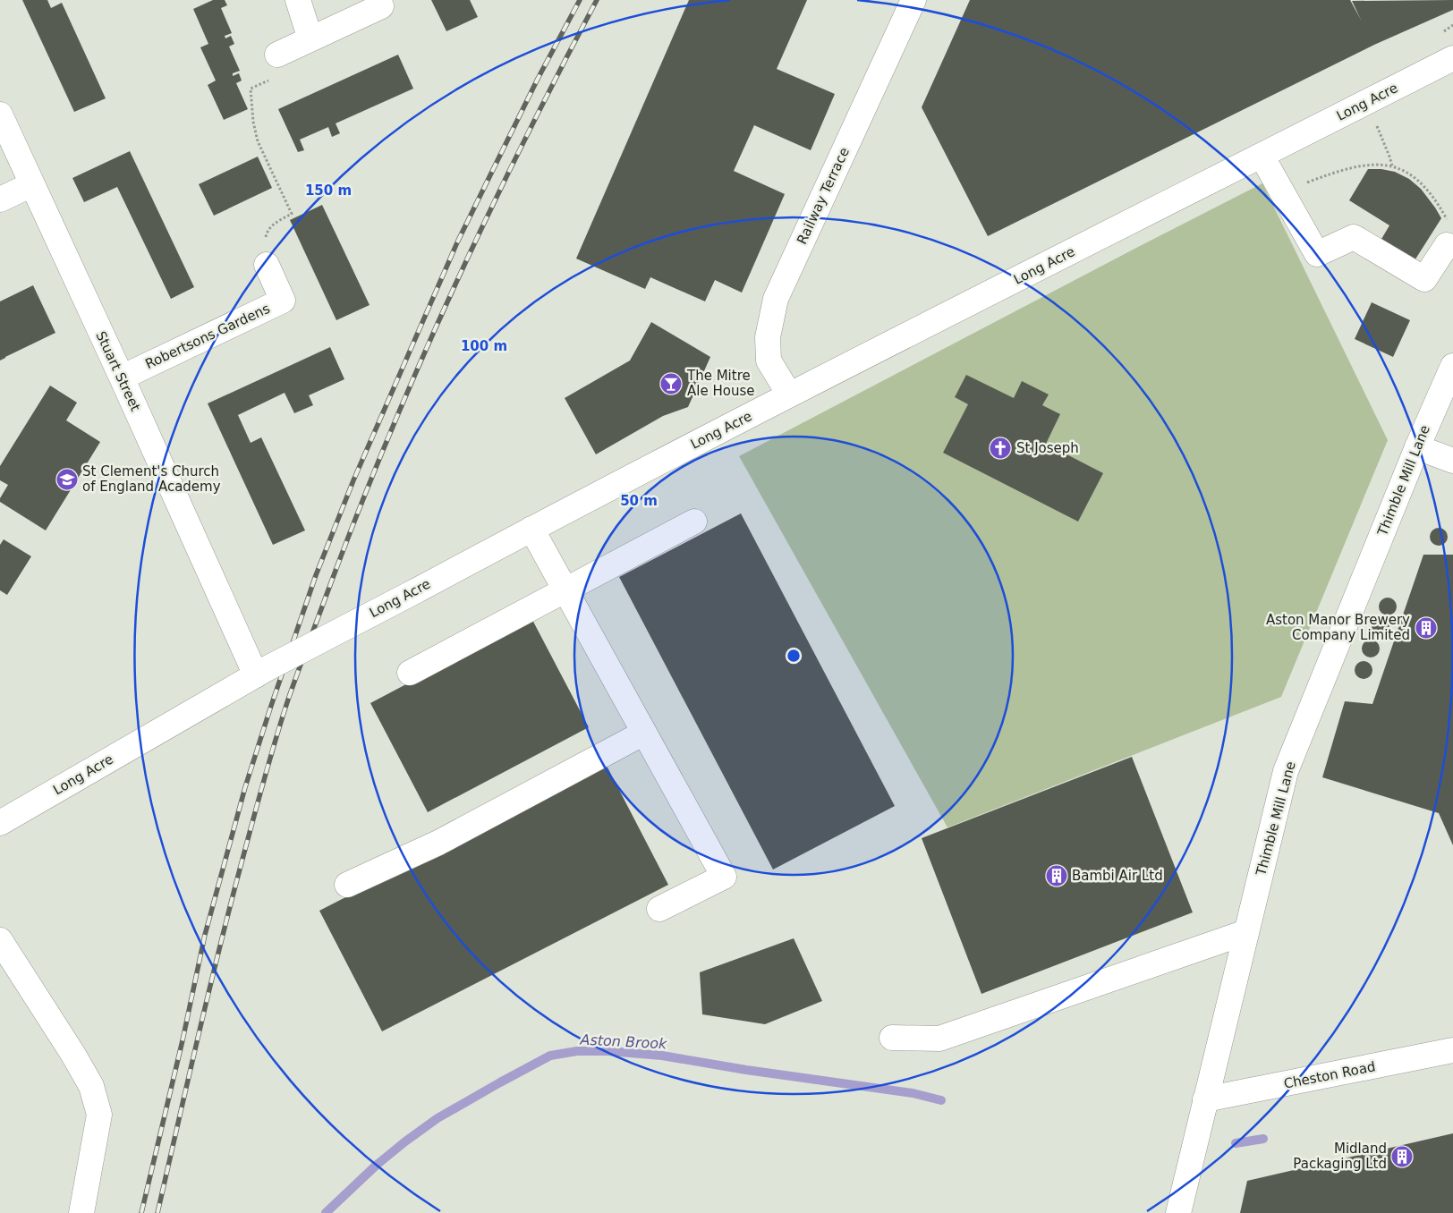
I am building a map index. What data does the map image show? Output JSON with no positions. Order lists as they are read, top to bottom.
{
  "streets": {
    "street": [
      "Long Acre",
      "Railway Terrace",
      "Robertsons Gardens",
      "Stuart Street",
      "Thimble Mill Lane",
      "Cheston Road"
    ]
  },
  "crossings": [
    ["Long Acre", "Railway Terrace"],
    ["Long Acre", "Stuart Street"],
    ["Robertsons Gardens", "Stuart Street"],
    ["Thimble Mill Lane", "Cheston Road"]
  ],
  "water": ["Aston Brook"],
  "places": {
    "bar": ["The Mitre Ale House"],
    "church": ["St Joseph"],
    "school or university": ["St Clement's Church of England Academy"],
    "building": ["Aston Manor Brewery Company Limited", "Bambi Air Ltd", "Midland Packaging Ltd"]
  },
  "rings": ["150 m", "100 m", "50 m"]
}
